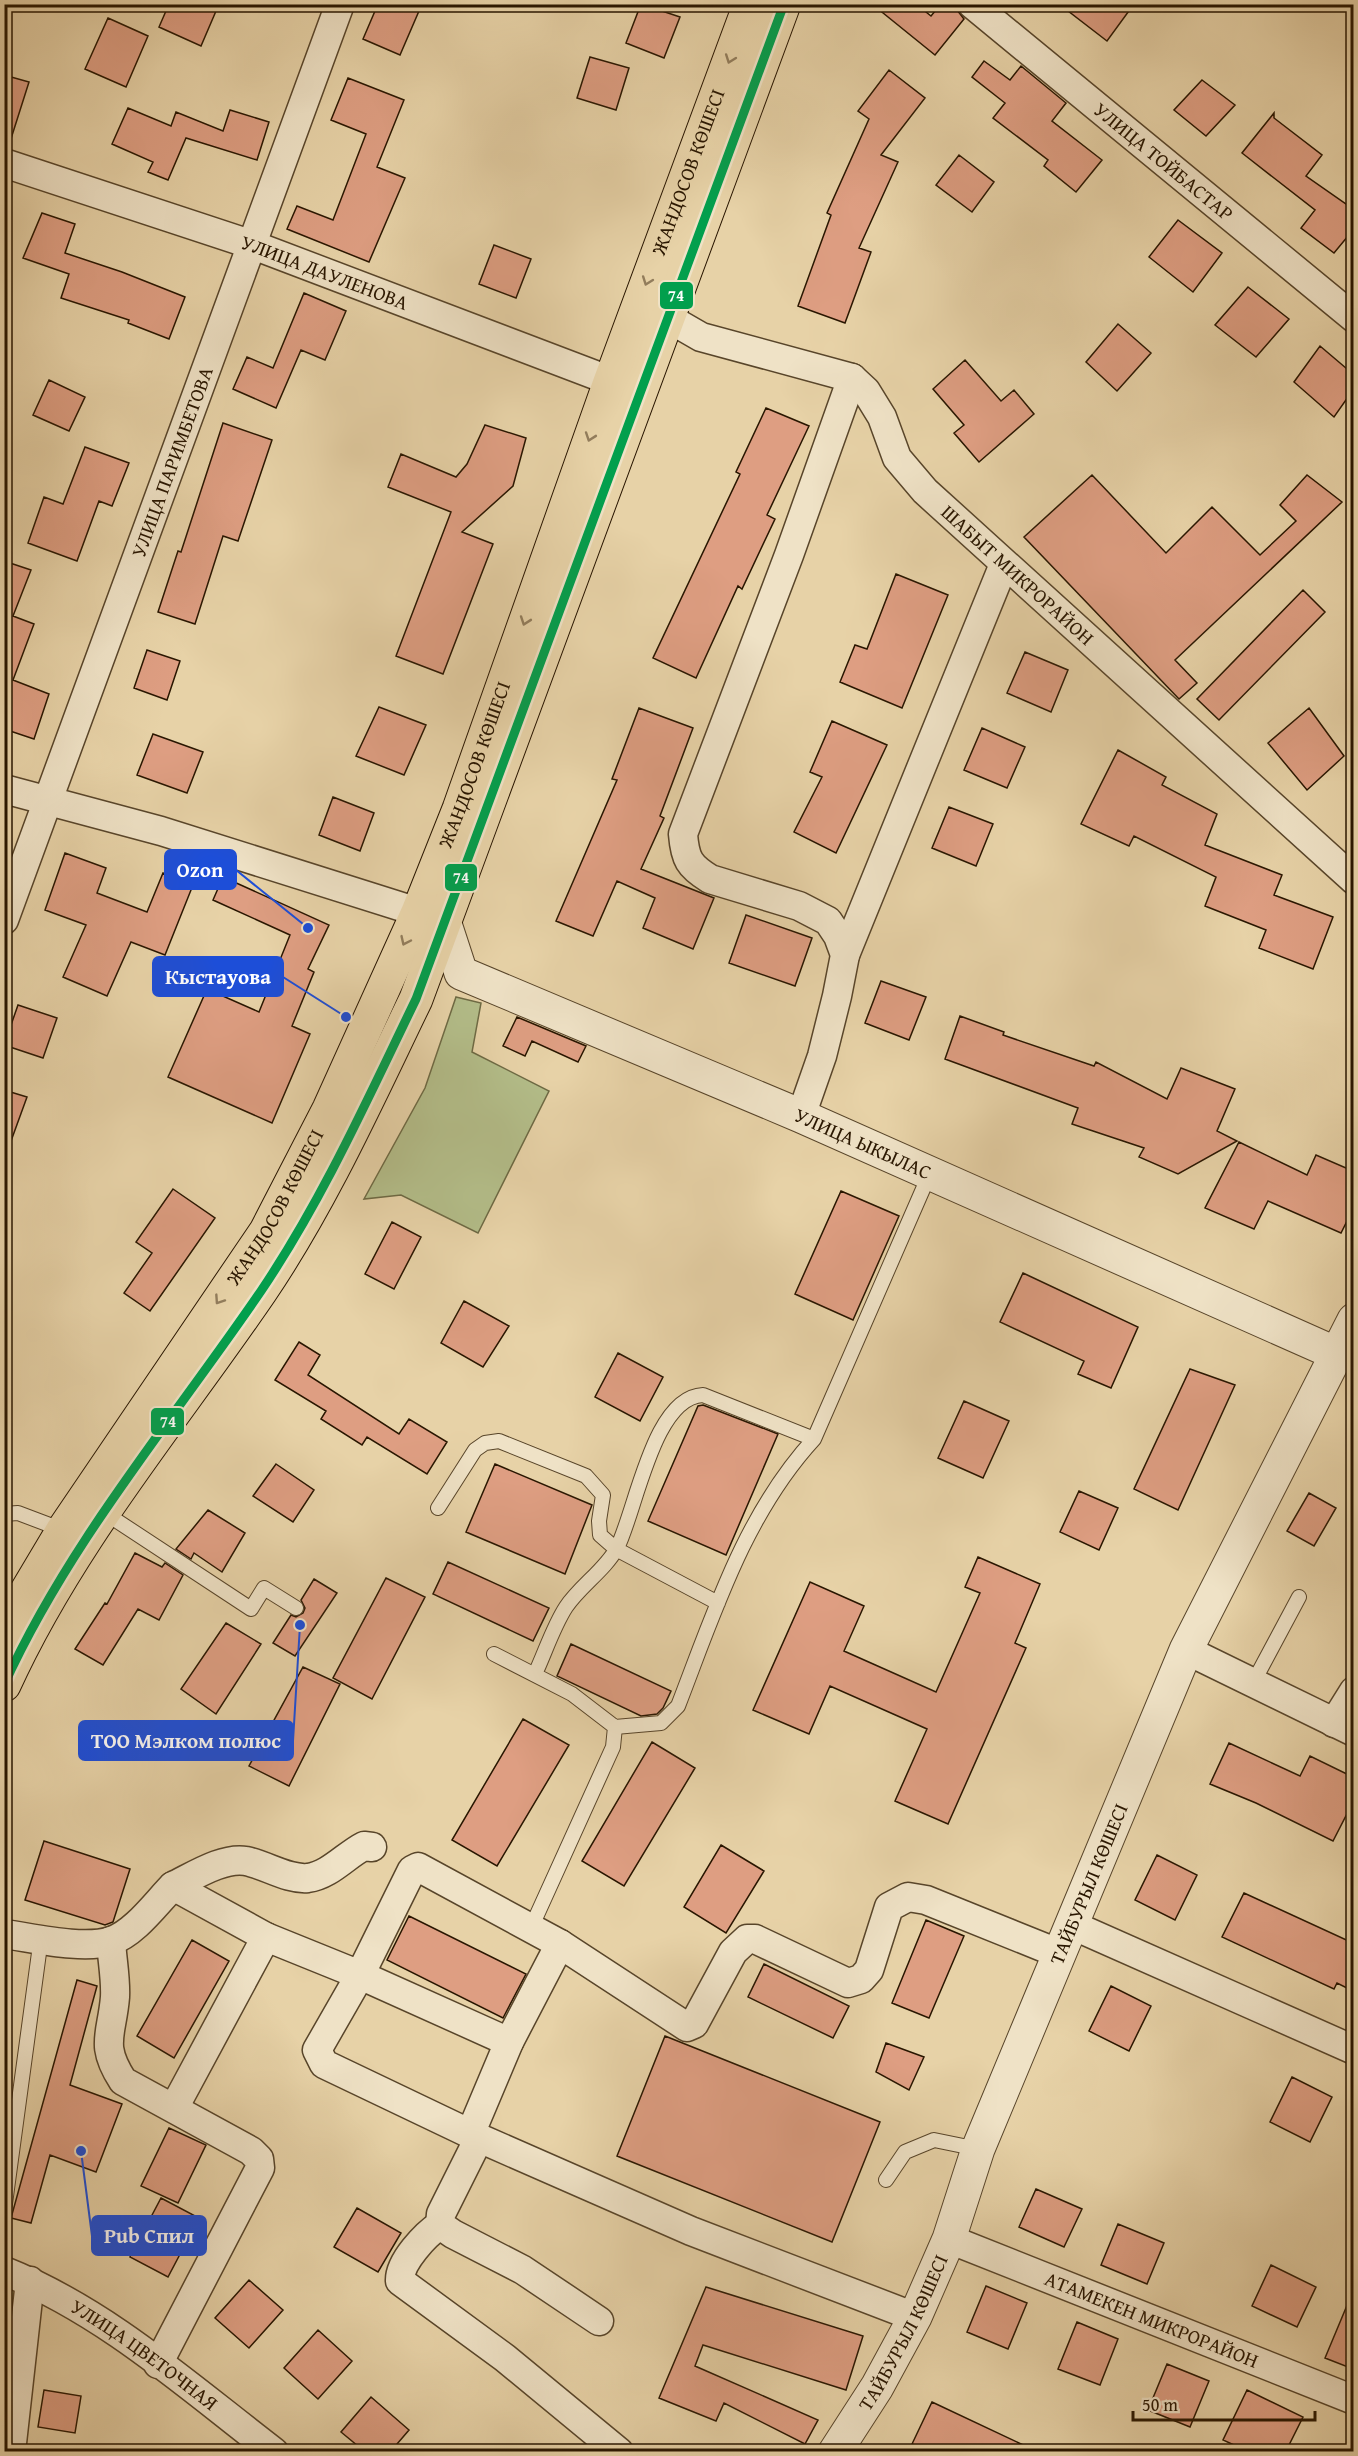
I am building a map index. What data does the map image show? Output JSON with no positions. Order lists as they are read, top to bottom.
{
  "streets": {
    "main road": ["ЖАНДОСОВ КӨШЕСІ"],
    "street": [
      "УЛИЦА ТОЙБАСТАР",
      "УЛИЦА ДАУЛЕНОВА",
      "УЛИЦА ПАРИМБЕТОВА",
      "ШАБЫТ МИКРОРАЙОН",
      "УЛИЦА ЫКЫЛАС",
      "ТАЙБУРЫЛ КӨШЕСІ",
      "АТАМЕКЕН МИКРОРАЙОН",
      "УЛИЦА ЦВЕТОЧНАЯ"
    ]
  },
  "crossings": [
    ["ЖАНДОСОВ КӨШЕСІ", "УЛИЦА ДАУЛЕНОВА"],
    ["ЖАНДОСОВ КӨШЕСІ", "УЛИЦА ЫКЫЛАС"],
    ["УЛИЦА ДАУЛЕНОВА", "УЛИЦА ПАРИМБЕТОВА"],
    ["УЛИЦА ЫКЫЛАС", "ТАЙБУРЫЛ КӨШЕСІ"],
    ["ТАЙБУРЫЛ КӨШЕСІ", "АТАМЕКЕН МИКРОРАЙОН"]
  ],
  "places": [
    "Ozon",
    "Кыстауова",
    "ТОО Мэлком полюс",
    "Pub Спил"
  ],
  "lines": ["transit line 74"],
  "scale_bar": "50 m"
}
